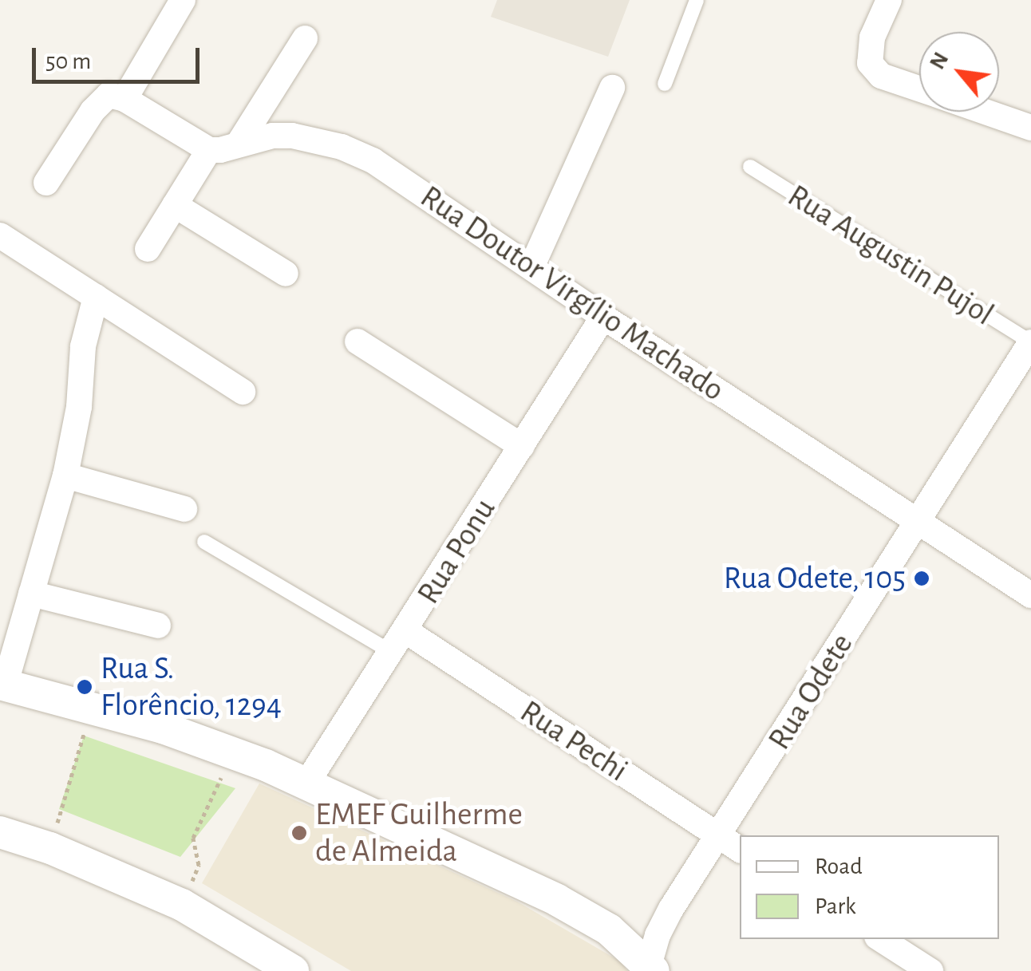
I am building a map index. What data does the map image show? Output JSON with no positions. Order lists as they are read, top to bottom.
{
  "streets": {
    "street": [
      "Rua Doutor Virgílio Machado",
      "Rua Ponu",
      "Rua Odete",
      "Rua Pechi"
    ],
    "lane": ["Rua Augustin Pujol"]
  },
  "crossings": [
    ["Rua Augustin Pujol", "Rua Odete"],
    ["Rua Doutor Virgílio Machado", "Rua Ponu"],
    ["Rua Doutor Virgílio Machado", "Rua Odete"],
    ["Rua Ponu", "Rua Pechi"],
    ["Rua Odete", "Rua Pechi"]
  ],
  "places": ["Rua Odete, 105", "Rua S. Florêncio, 1294", "EMEF Guilherme de Almeida"],
  "legend": ["Road", "Park"],
  "scale_bar": "50 m",
  "north": "top left"
}
